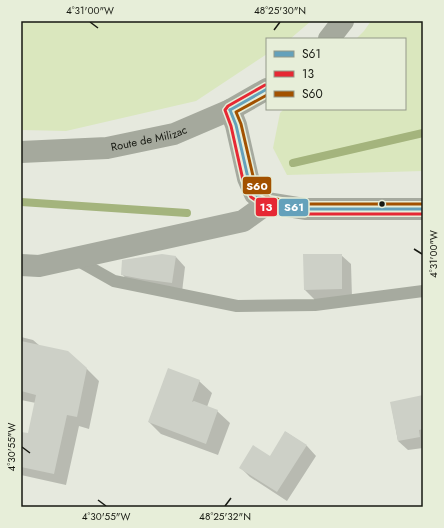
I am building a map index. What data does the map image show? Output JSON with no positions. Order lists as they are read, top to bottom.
{
  "streets": {
    "main road": ["Route de Milizac"]
  },
  "lines": ["transit line 13", "transit line S61", "transit line S60"],
  "legend": ["S61", "13", "S60"],
  "coordinates": [
    "4°31'00\"W",
    "48°25'30\"N",
    "4°30'55\"W",
    "48°25'32\"N"
  ]
}
